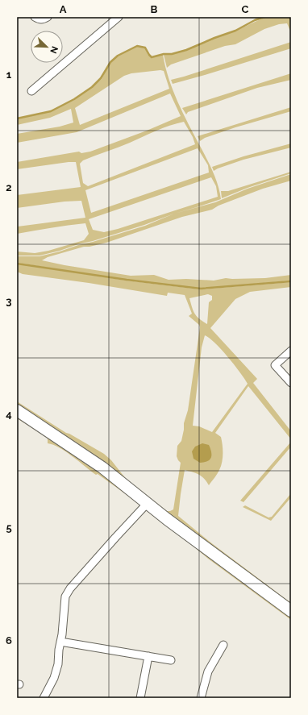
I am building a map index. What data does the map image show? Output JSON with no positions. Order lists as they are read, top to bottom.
{
  "north": "bottom right",
  "grid": {
    "columns": ["A", "B", "C"],
    "rows": [
      "1",
      "2",
      "3",
      "4",
      "5",
      "6"
    ]
  }
}
